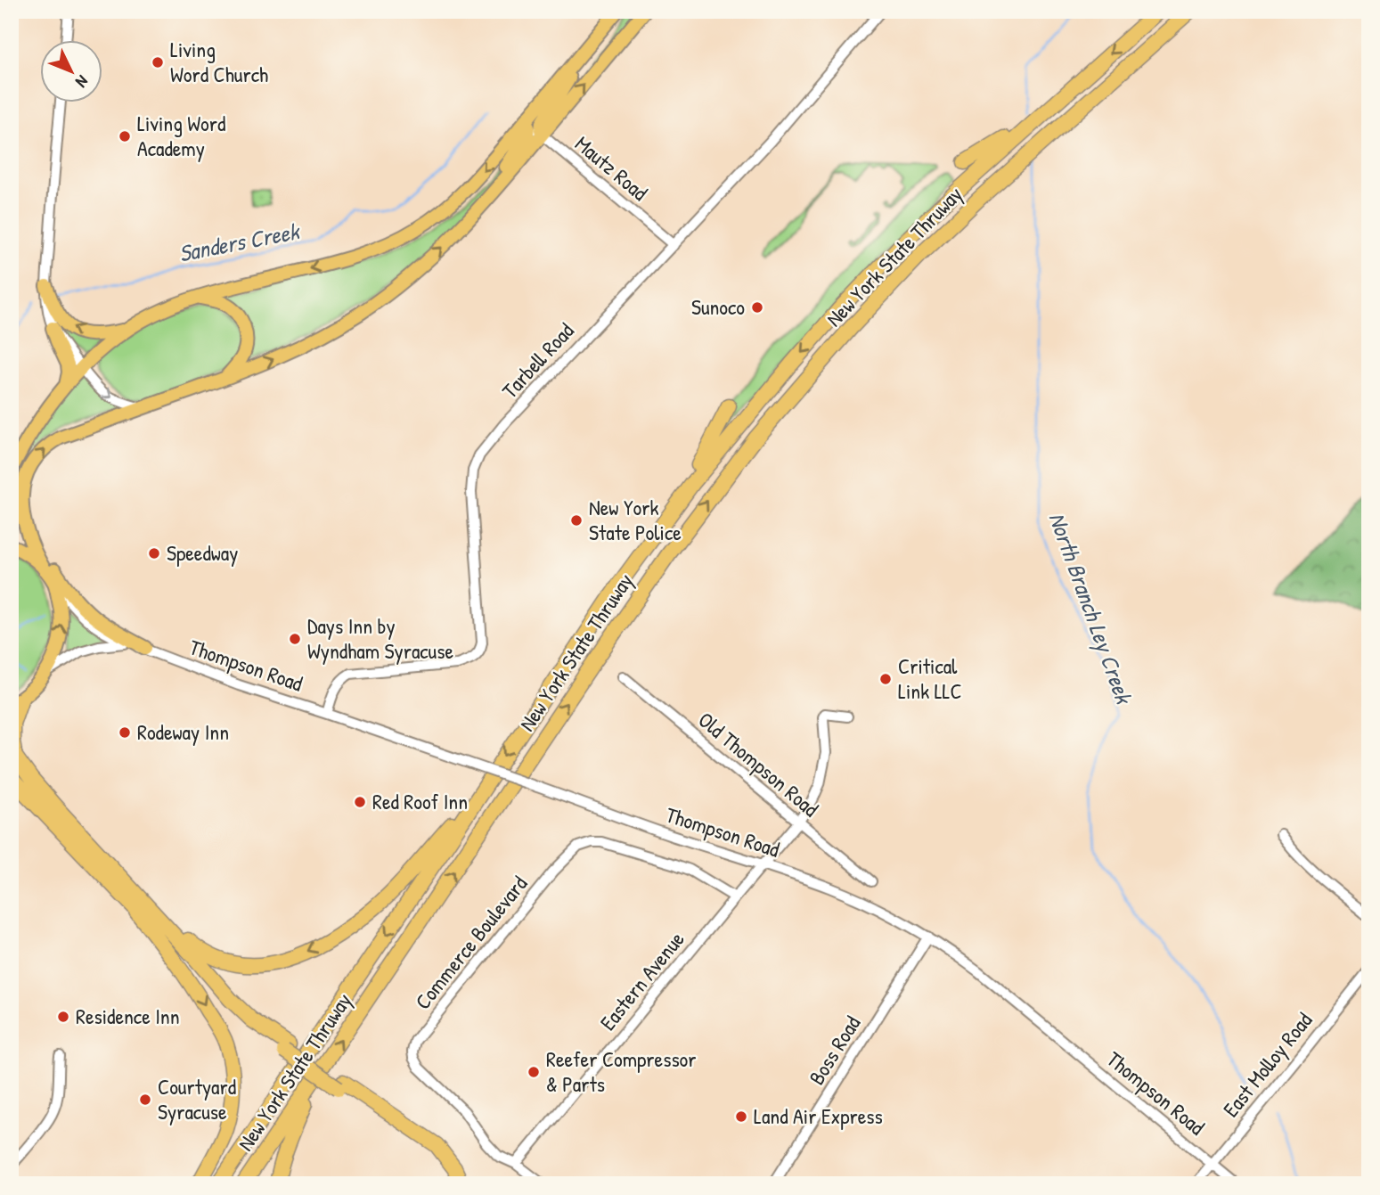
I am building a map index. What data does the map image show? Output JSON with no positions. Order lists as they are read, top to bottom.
{
  "streets": {
    "highway": ["New York State Thruway"],
    "street": [
      "Mautz Road",
      "Tarbell Road",
      "Thompson Road",
      "Old Thompson Road",
      "Commerce Boulevard",
      "Eastern Avenue",
      "Boss Road",
      "East Molloy Road"
    ]
  },
  "crossings": [
    ["Mautz Road", "Tarbell Road"],
    ["Tarbell Road", "Thompson Road"],
    ["Thompson Road", "Eastern Avenue"],
    ["Thompson Road", "Boss Road"],
    ["Thompson Road", "East Molloy Road"],
    ["Old Thompson Road", "Eastern Avenue"],
    ["Commerce Boulevard", "Eastern Avenue"]
  ],
  "water": ["Sanders Creek", "North Branch Ley Creek"],
  "places": [
    "Living Word Church",
    "Living Word Academy",
    "Sunoco",
    "New York State Police",
    "Speedway",
    "Days Inn by Wyndham Syracuse",
    "Critical Link LLC",
    "Rodeway Inn",
    "Red Roof Inn",
    "Residence Inn",
    "Reefer Compressor & Parts",
    "Courtyard Syracuse",
    "Land Air Express"
  ],
  "north": "bottom right"
}
